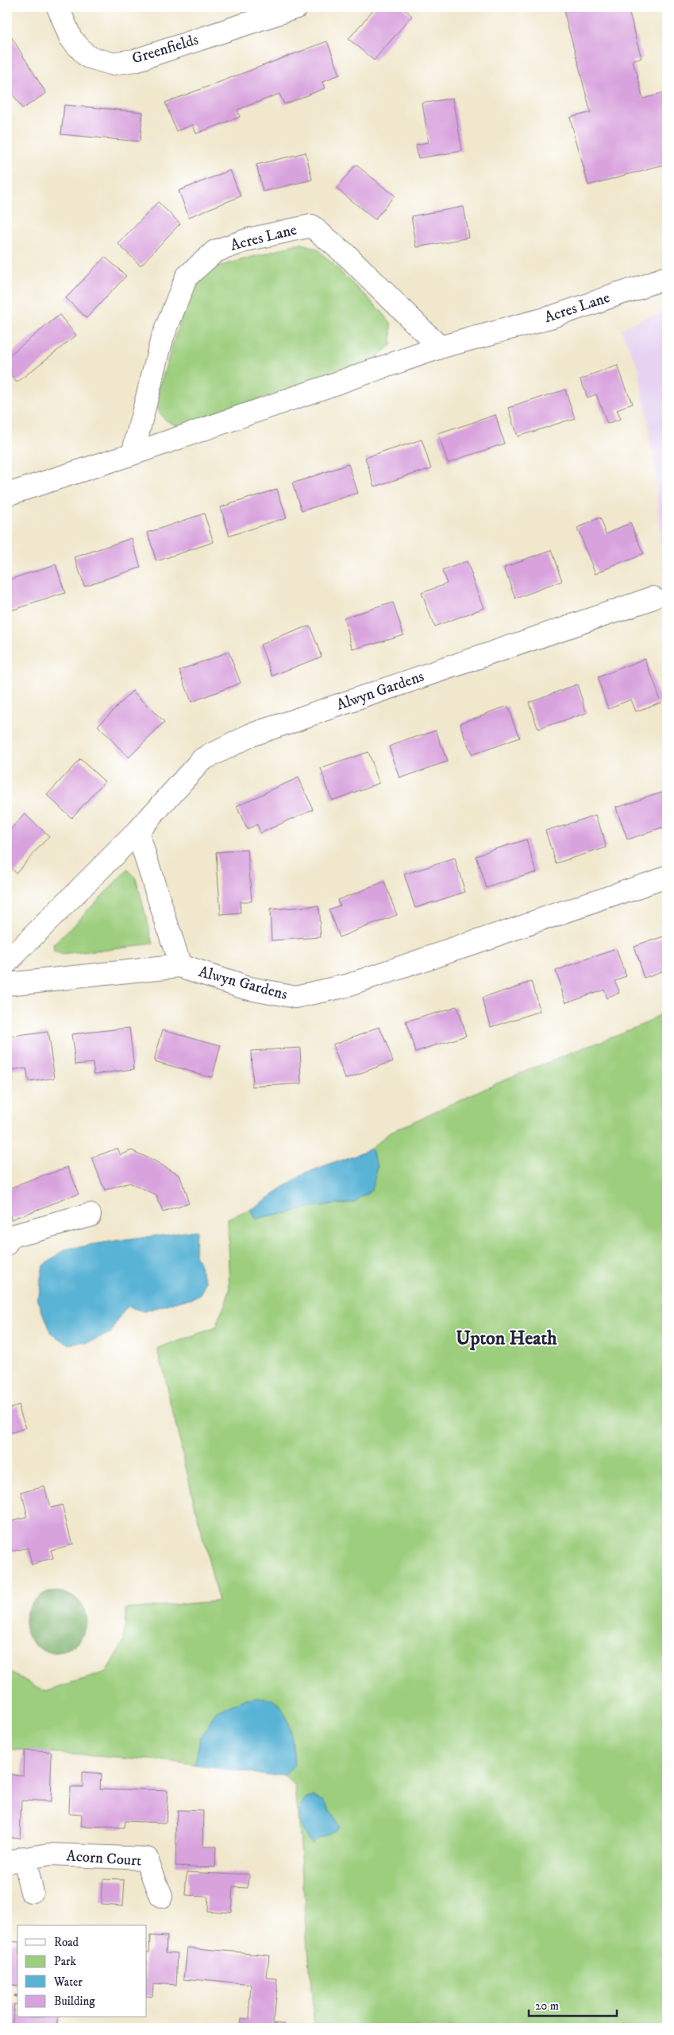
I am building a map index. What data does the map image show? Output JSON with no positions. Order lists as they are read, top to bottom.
{
  "streets": {
    "street": [
      "Greenfields",
      "Acres Lane",
      "Alwyn Gardens",
      "Acorn Court"
    ]
  },
  "districts": ["Upton Heath"],
  "legend": [
    "Road",
    "Park",
    "Water",
    "Building"
  ],
  "scale_bar": "20 m"
}
